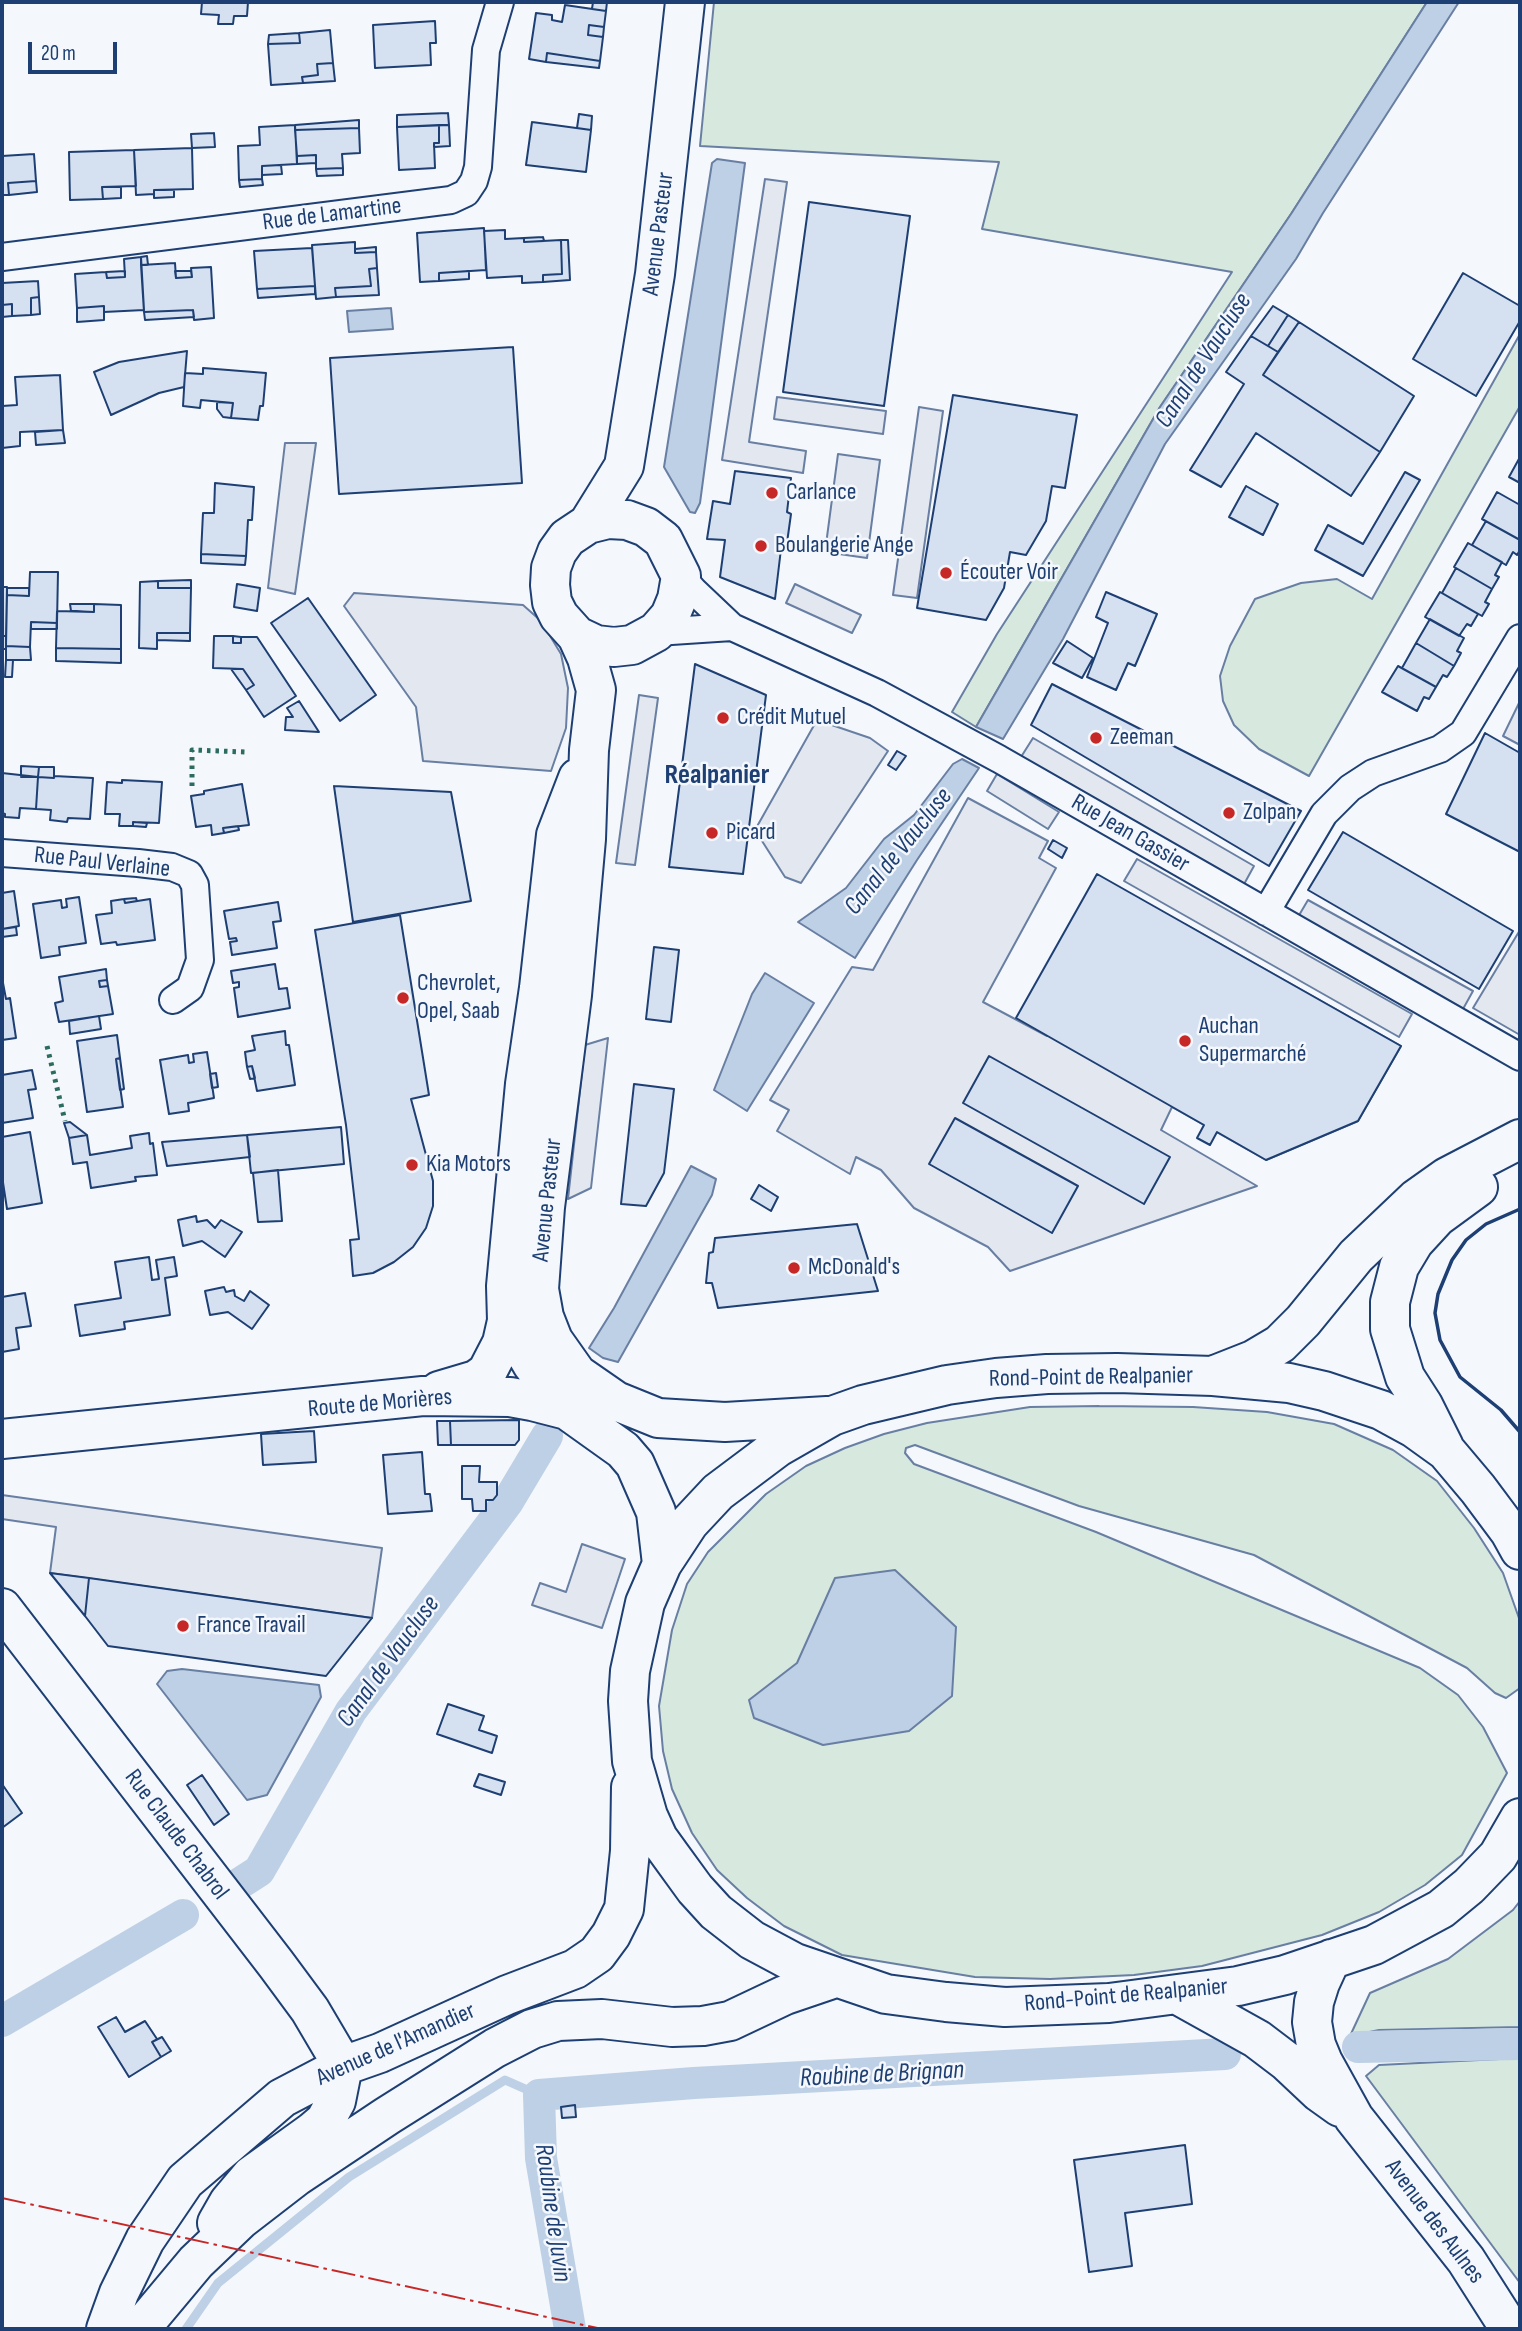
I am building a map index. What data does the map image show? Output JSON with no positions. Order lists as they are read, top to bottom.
{
  "streets": {
    "main road": [
      "Avenue Pasteur",
      "Rond-Point de Realpanier",
      "Route de Morières",
      "Rue Claude Chabrol",
      "Avenue de l'Amandier",
      "Avenue des Aulnes"
    ],
    "street": ["Rue de Lamartine", "Rue Jean Gassier", "Rue Paul Verlaine"]
  },
  "crossings": [
    ["Avenue Pasteur", "Rue Jean Gassier"],
    ["Avenue Pasteur", "Rond-Point de Realpanier"],
    ["Avenue Pasteur", "Route de Morières"],
    ["Rond-Point de Realpanier", "Route de Morières"],
    ["Rond-Point de Realpanier", "Avenue de l'Amandier"],
    ["Rond-Point de Realpanier", "Avenue des Aulnes"],
    ["Rue Claude Chabrol", "Avenue de l'Amandier"]
  ],
  "districts": ["Réalpanier"],
  "water": ["Canal de Vaucluse", "Roubine de Brignan", "Roubine de Juvin"],
  "places": [
    "Carlance",
    "Boulangerie Ange",
    "Écouter Voir",
    "Crédit Mutuel",
    "Zeeman",
    "Zolpan",
    "Picard",
    "Chevrolet, Opel, Saab",
    "Auchan Supermarché",
    "Kia Motors",
    "McDonald's",
    "France Travail"
  ],
  "scale_bar": "20 m"
}
